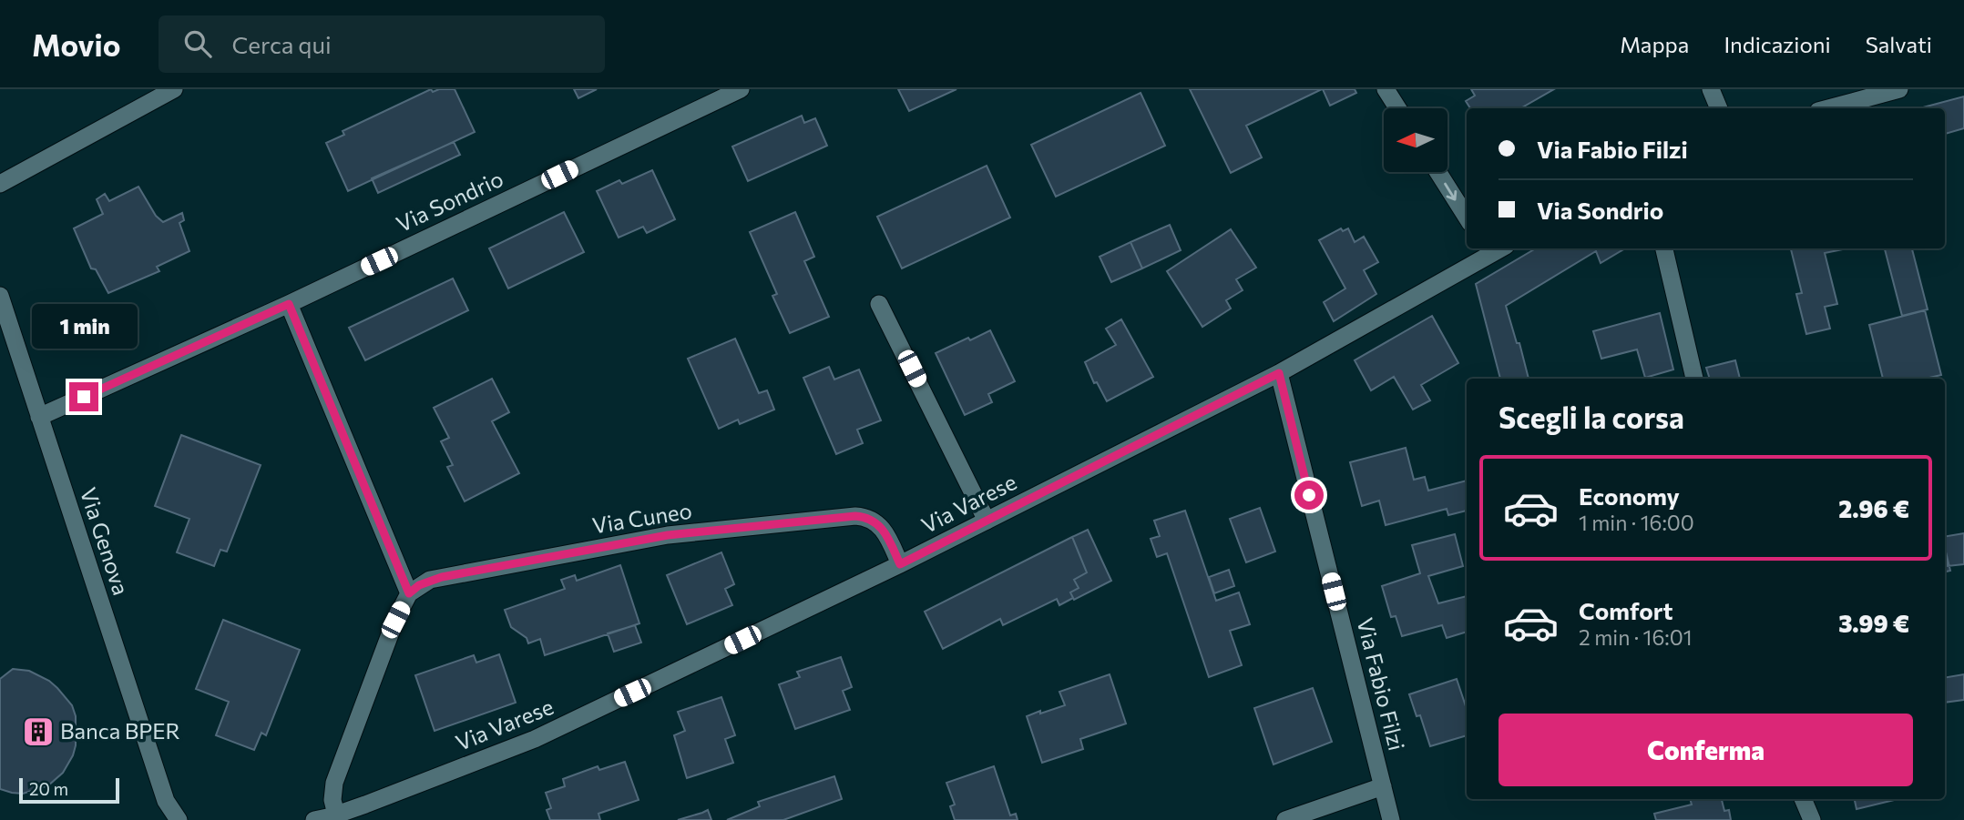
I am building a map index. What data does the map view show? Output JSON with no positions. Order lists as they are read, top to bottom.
{
  "streets": {
    "street": [
      "Via Sondrio",
      "Via Varese",
      "Via Cuneo",
      "Via Genova",
      "Via Fabio Filzi"
    ]
  },
  "crossings": [
    ["Via Sondrio", "Via Genova"],
    ["Via Varese", "Via Cuneo"],
    ["Via Varese", "Via Fabio Filzi"]
  ],
  "places": {
    "building": ["Banca BPER"]
  },
  "scale_bar": "20 m",
  "north": "left",
  "page": {
    "header": "Movio",
    "search": "Cerca qui",
    "nav": ["Mappa", "Indicazioni", "Salvati"],
    "banner": ["Via Fabio Filzi", "Via Sondrio"],
    "bubble": "1 min",
    "heading": "Scegli la corsa",
    "list": [
      {
        "name": "Economy",
        "note": "1 min · 16:00",
        "value": "2.96 €"
      },
      {
        "name": "Comfort",
        "note": "2 min · 16:01",
        "value": "3.99 €"
      }
    ],
    "buttons": "Conferma",
    "scale": "20 m"
  }
}
